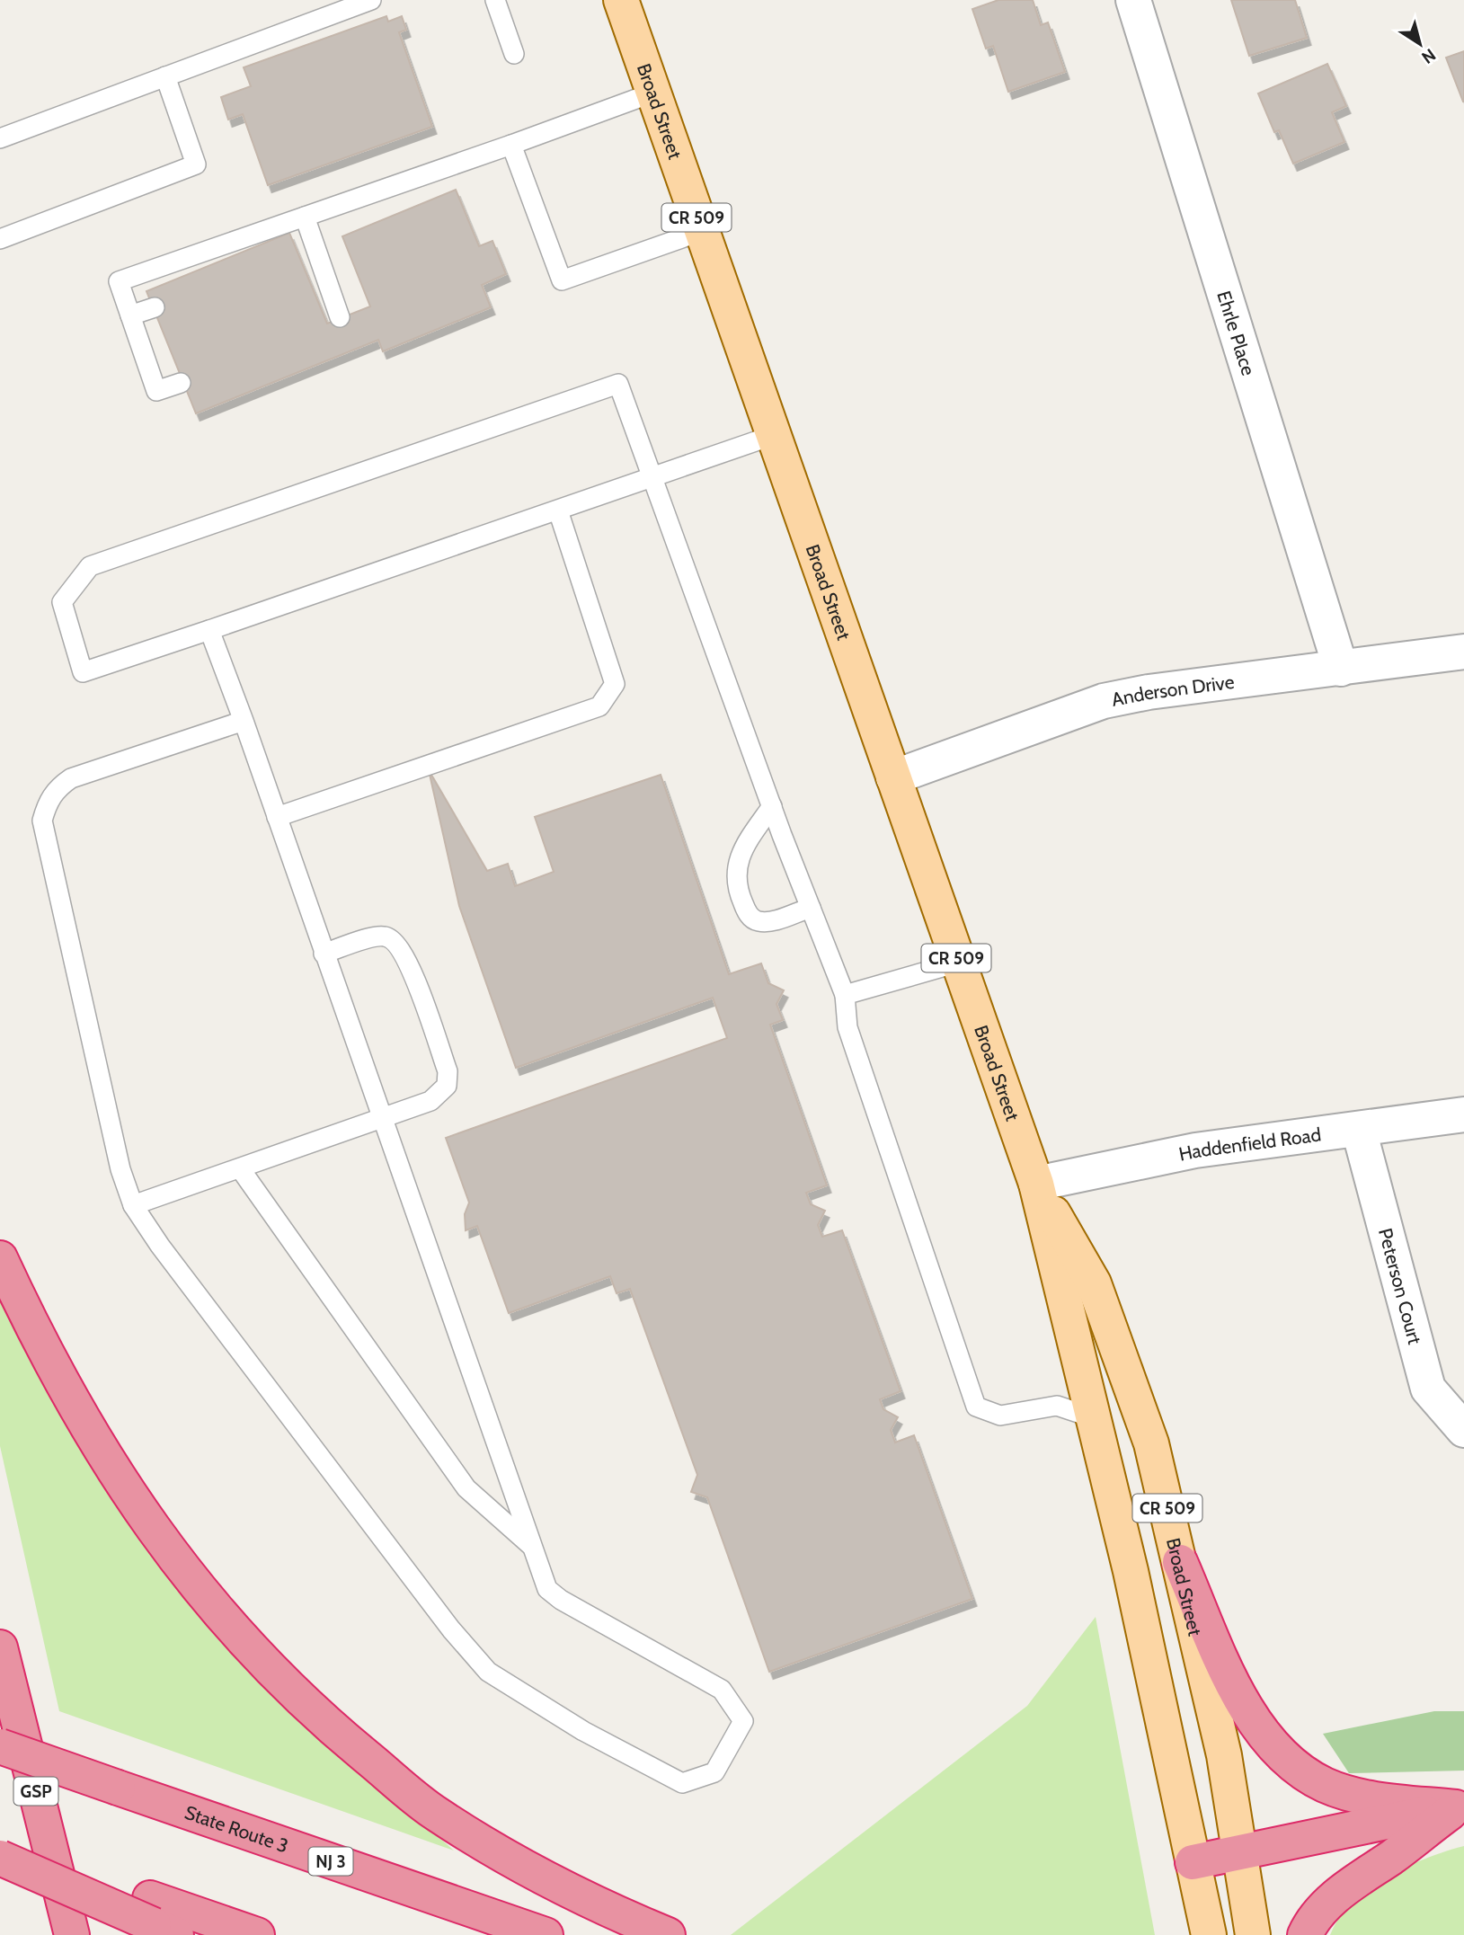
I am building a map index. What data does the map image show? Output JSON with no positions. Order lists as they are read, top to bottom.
{
  "streets": {
    "highway": ["GSP", "State Route 3", "NJ 3"],
    "main road": ["Broad Street", "CR 509"],
    "street": [
      "Ehrle Place",
      "Anderson Drive",
      "Haddenfield Road",
      "Peterson Court"
    ]
  },
  "crossings": [
    ["Broad Street", "Anderson Drive"],
    ["Broad Street", "Haddenfield Road"],
    ["Ehrle Place", "Anderson Drive"],
    ["Haddenfield Road", "Peterson Court"]
  ],
  "north": "bottom right"
}
